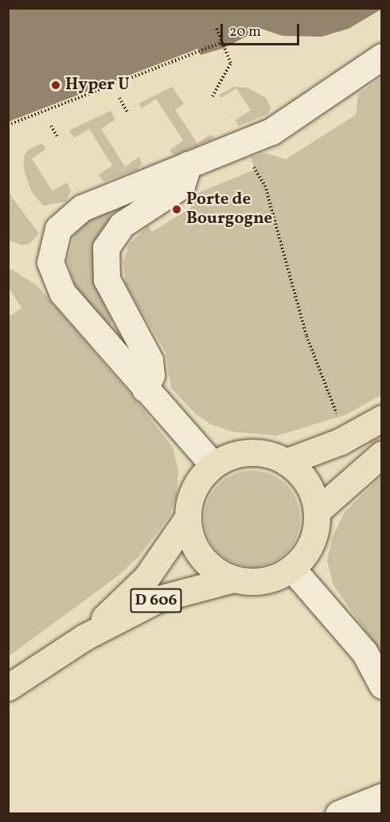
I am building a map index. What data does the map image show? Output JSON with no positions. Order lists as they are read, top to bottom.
{
  "streets": {
    "main road": ["D 606"]
  },
  "places": ["Hyper U", "Porte de Bourgogne"],
  "scale_bar": "20 m"
}
